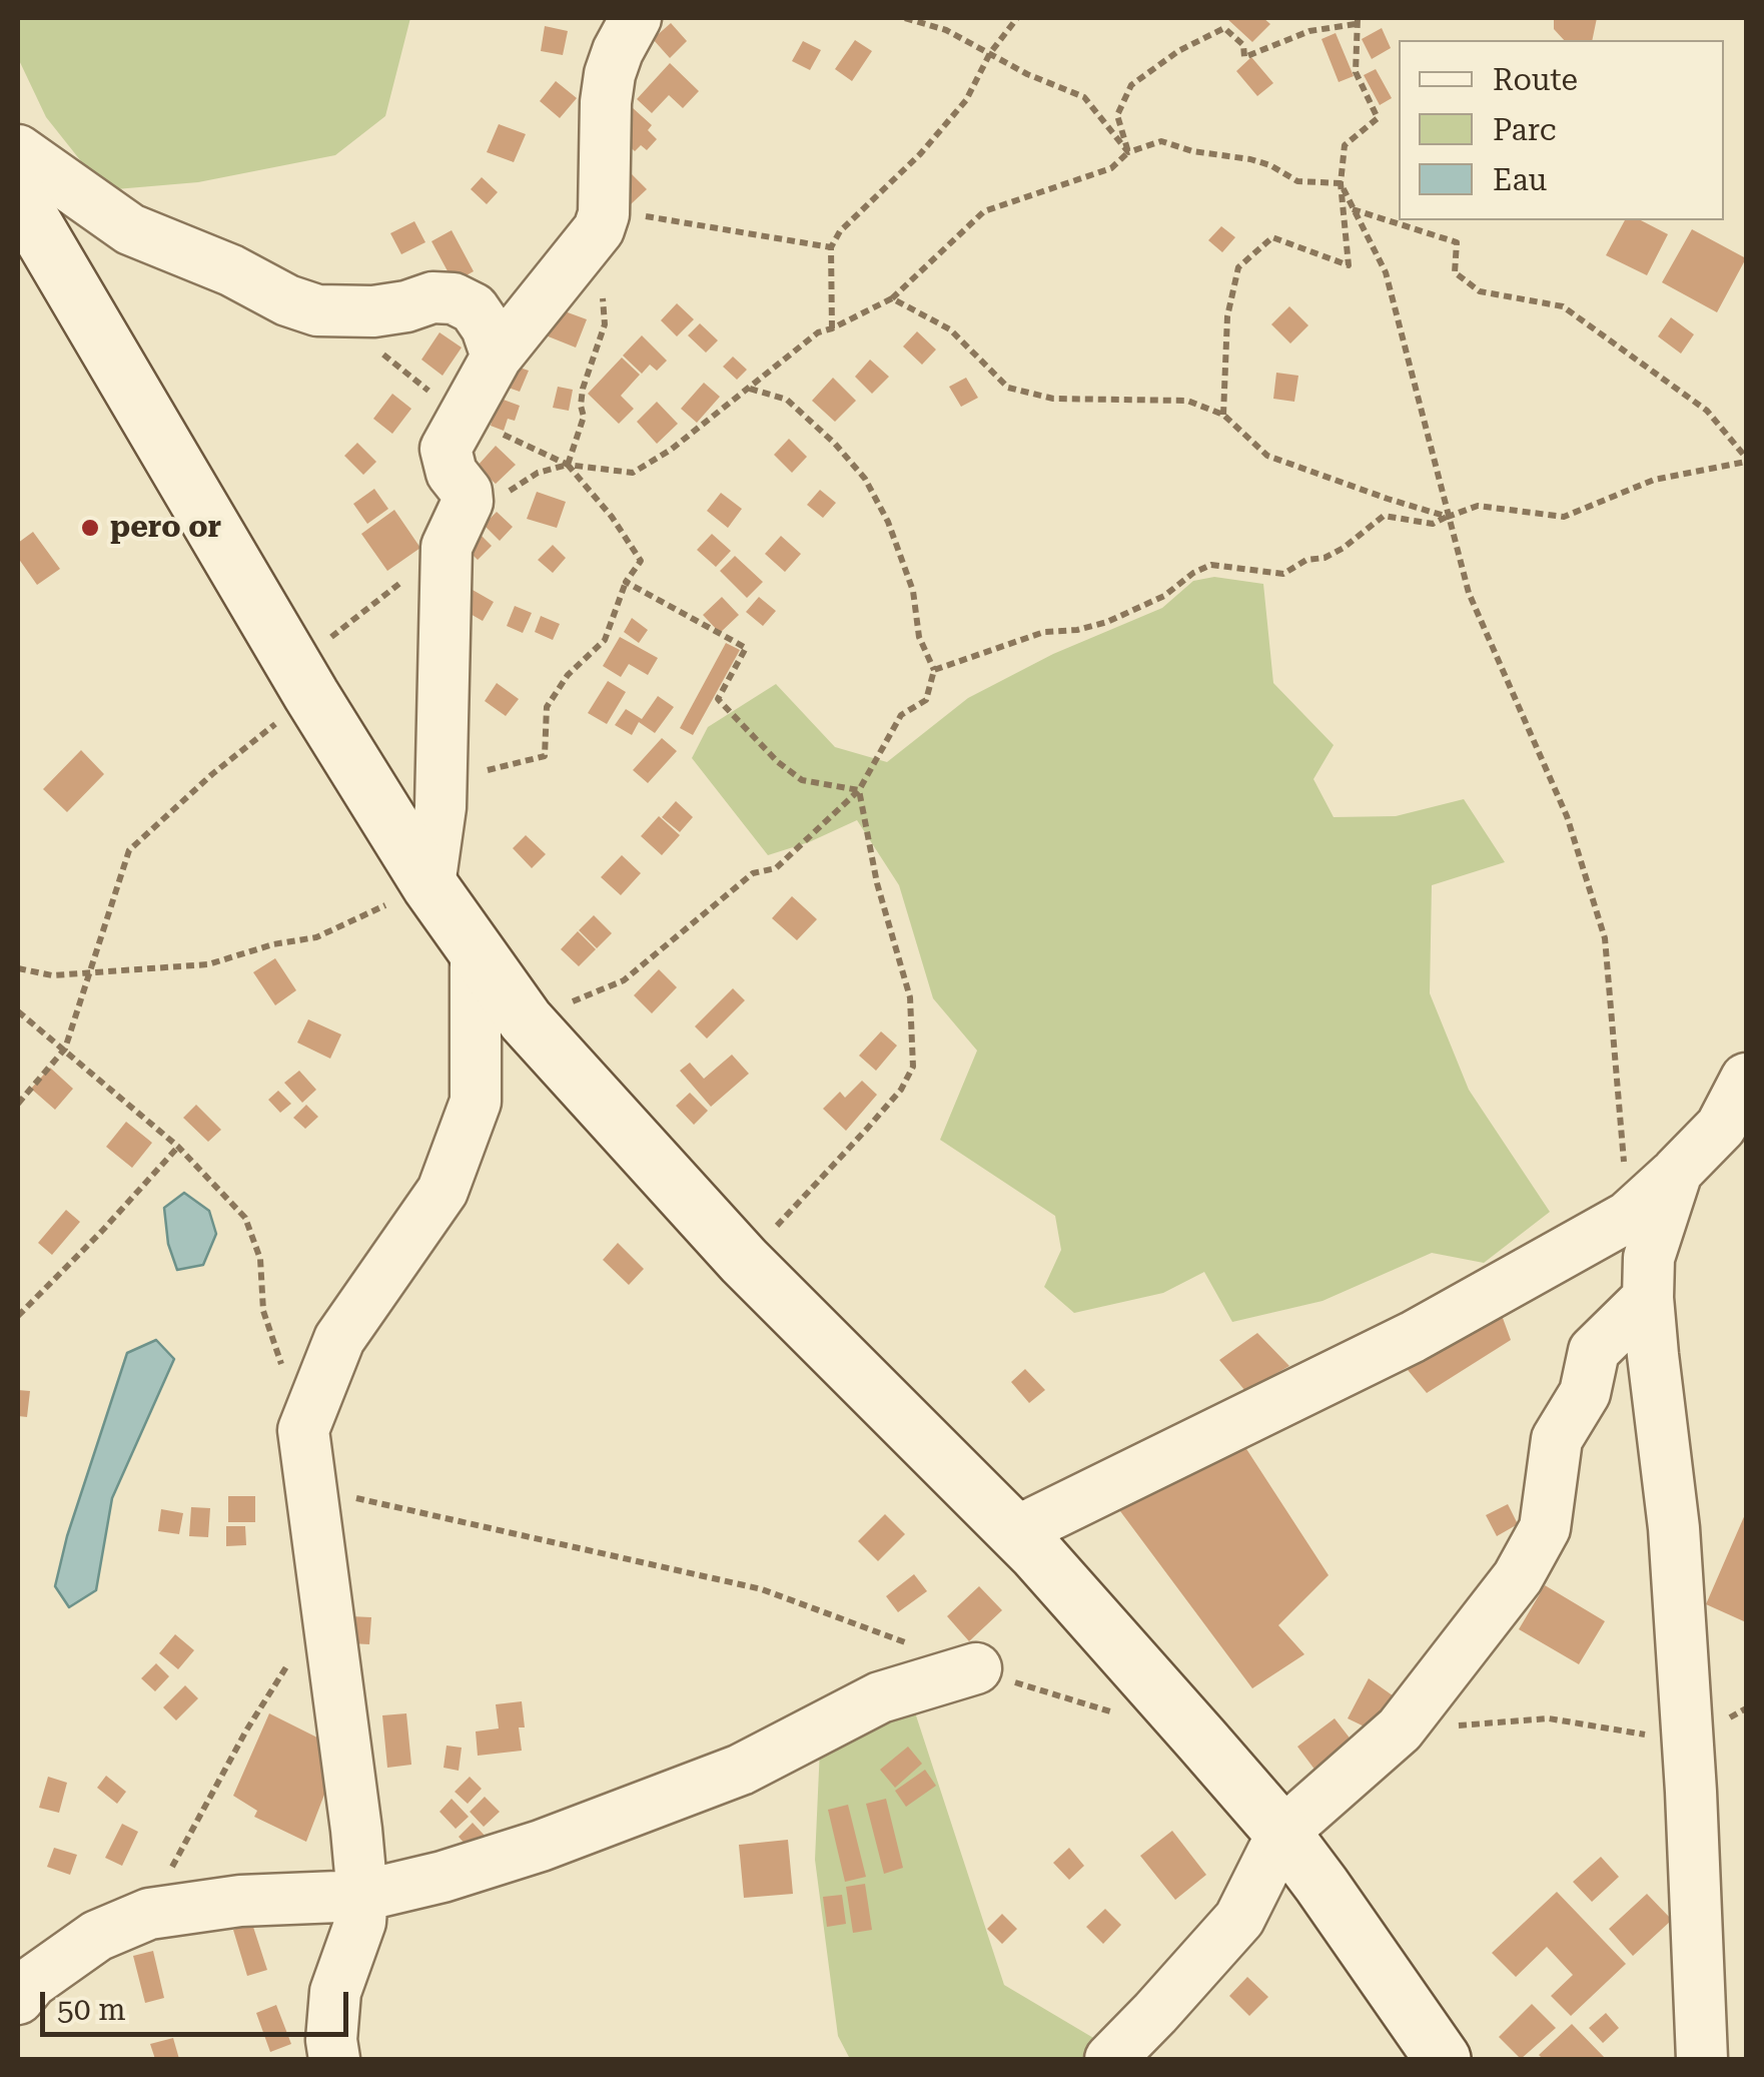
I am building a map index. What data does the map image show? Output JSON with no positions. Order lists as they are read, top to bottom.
{
  "places": ["pero or"],
  "legend": ["Route", "Parc", "Eau"],
  "scale_bar": "50 m"
}
